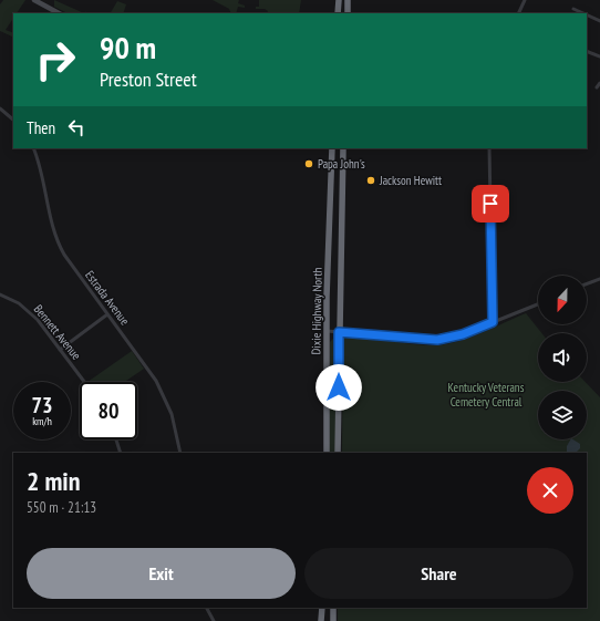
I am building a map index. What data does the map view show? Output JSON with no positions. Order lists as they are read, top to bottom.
{
  "streets": {
    "highway": ["Dixie Highway North"],
    "street": ["Estrada Avenue", "Bennett Avenue"]
  },
  "parks": ["Kentucky Veterans Cemetery Central"],
  "places": ["Papa John's", "Jackson Hewitt"],
  "north": "bottom",
  "page": {
    "turn": ["90 m", "Preston Street"],
    "then": "Then",
    "speed": "73 km/h",
    "limit": "80",
    "heading": ["2 min", "550 m · 21:13"],
    "buttons": ["Exit", "Share"]
  }
}
